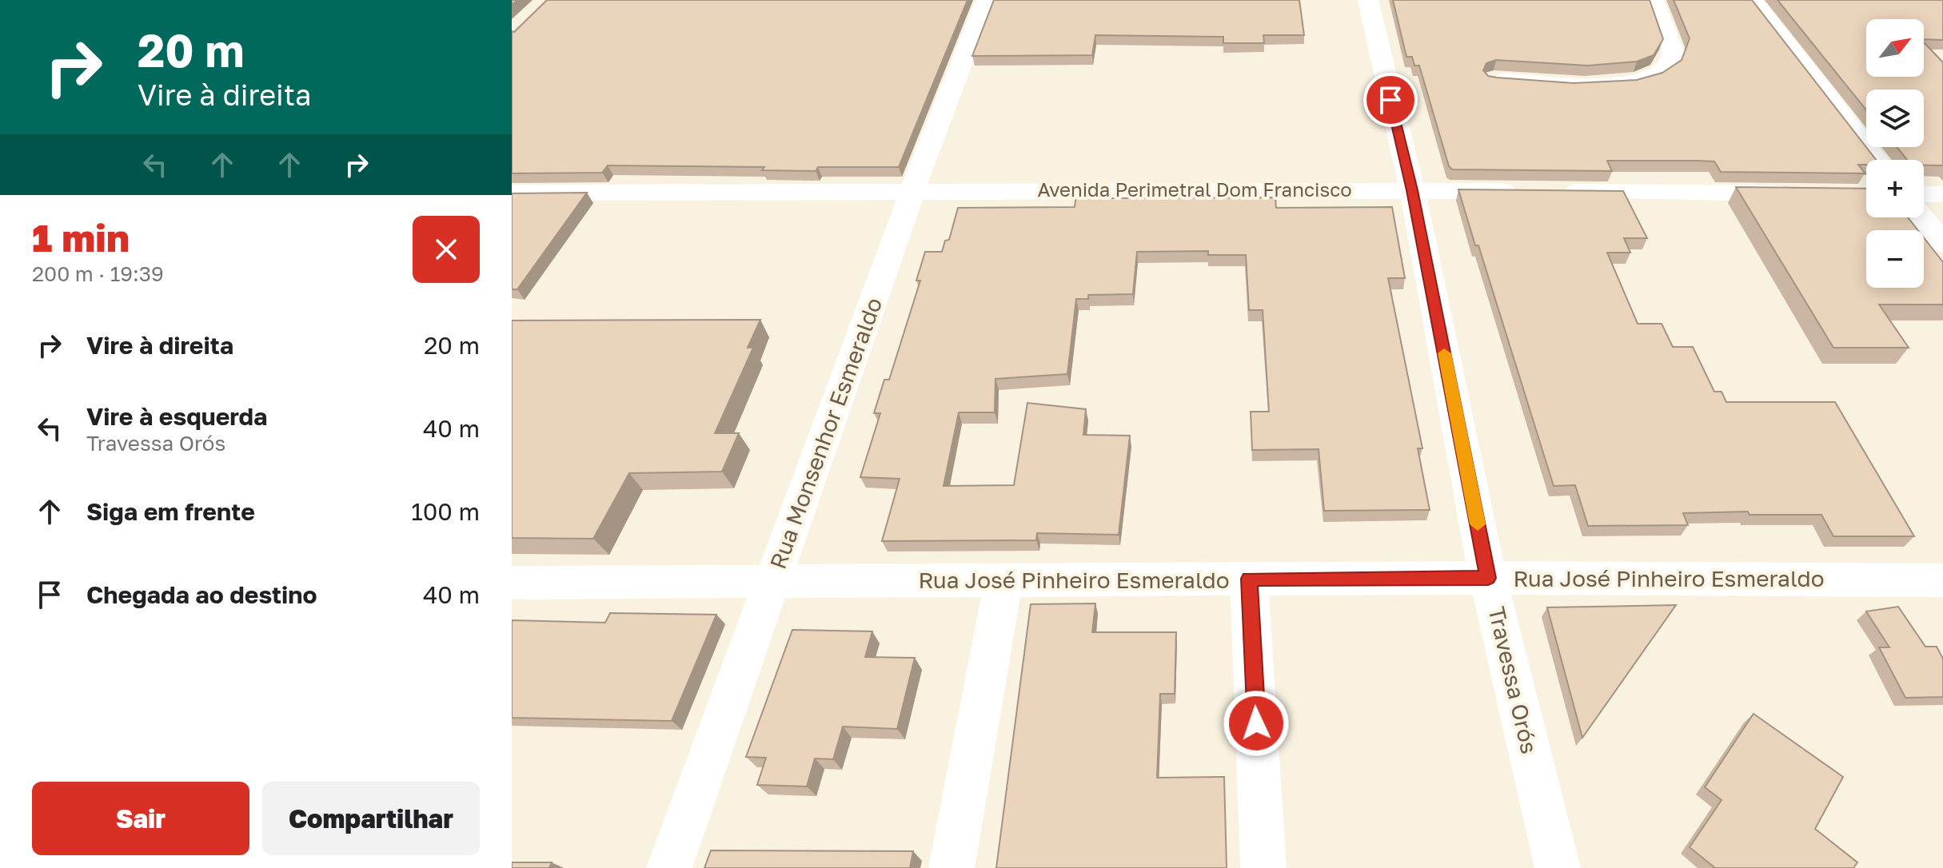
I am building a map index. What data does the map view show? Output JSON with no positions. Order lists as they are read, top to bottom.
{
  "streets": {
    "street": [
      "Avenida Perimetral Dom Francisco",
      "Rua Monsenhor Esmeraldo",
      "Rua José Pinheiro Esmeraldo",
      "Travessa Orós"
    ]
  },
  "crossings": [
    ["Avenida Perimetral Dom Francisco", "Rua Monsenhor Esmeraldo"],
    ["Avenida Perimetral Dom Francisco", "Travessa Orós"],
    ["Rua Monsenhor Esmeraldo", "Rua José Pinheiro Esmeraldo"],
    ["Rua José Pinheiro Esmeraldo", "Travessa Orós"]
  ],
  "north": "top right",
  "page": {
    "turn": ["20 m", "Vire à direita"],
    "map_buttons": ["+", "−"],
    "heading": ["1 min", "200 m · 19:39"],
    "list": [
      {
        "name": "Vire à direita",
        "value": "20 m"
      },
      {
        "name": "Vire à esquerda",
        "note": "Travessa Orós",
        "value": "40 m"
      },
      {
        "name": "Siga em frente",
        "value": "100 m"
      },
      {
        "name": "Chegada ao destino",
        "value": "40 m"
      }
    ],
    "buttons": ["Sair", "Compartilhar"]
  }
}
